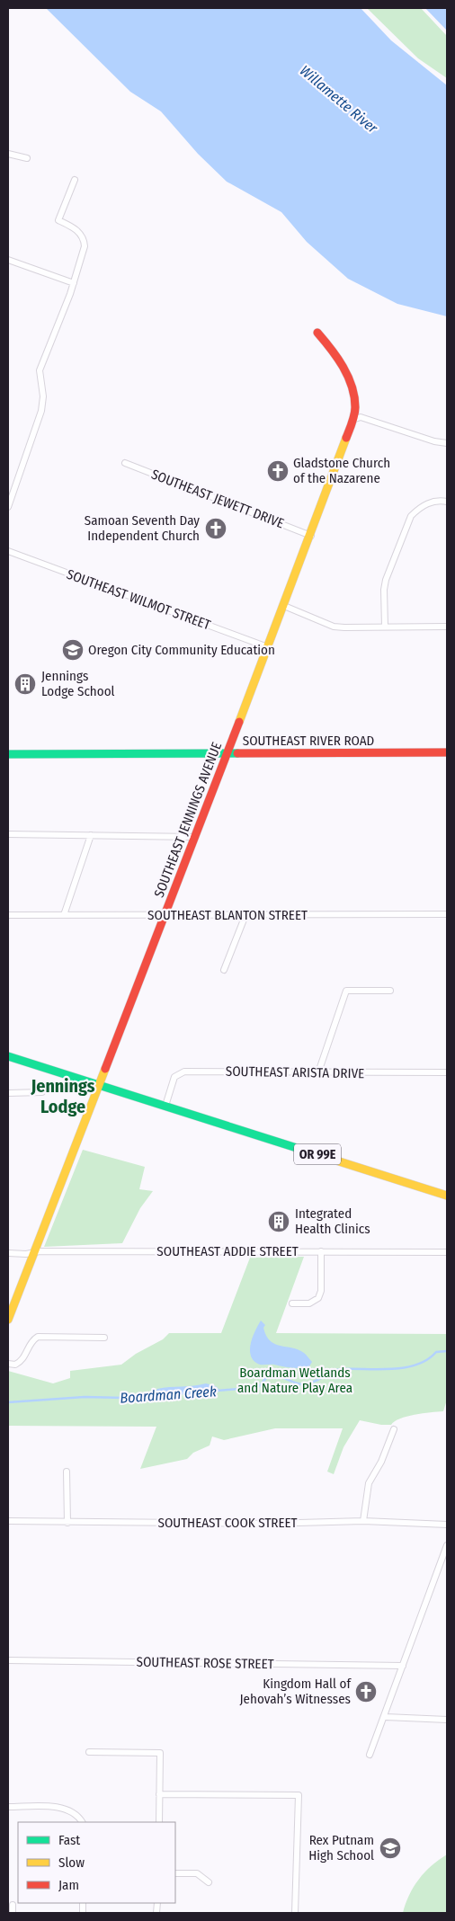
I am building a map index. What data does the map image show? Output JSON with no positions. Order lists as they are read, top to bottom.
{
  "streets": {
    "street": [
      "SOUTHEAST JEWETT DRIVE",
      "SOUTHEAST WILMOT STREET",
      "SOUTHEAST RIVER ROAD",
      "SOUTHEAST JENNINGS AVENUE",
      "SOUTHEAST BLANTON STREET",
      "SOUTHEAST ARISTA DRIVE",
      "OR 99E",
      "SOUTHEAST ADDIE STREET",
      "SOUTHEAST COOK STREET",
      "SOUTHEAST ROSE STREET"
    ]
  },
  "crossings": [
    ["SOUTHEAST JEWETT DRIVE", "SOUTHEAST JENNINGS AVENUE"],
    ["SOUTHEAST WILMOT STREET", "SOUTHEAST JENNINGS AVENUE"],
    ["SOUTHEAST RIVER ROAD", "SOUTHEAST JENNINGS AVENUE"],
    ["SOUTHEAST JENNINGS AVENUE", "SOUTHEAST BLANTON STREET"],
    ["SOUTHEAST JENNINGS AVENUE", "OR 99E"],
    ["SOUTHEAST JENNINGS AVENUE", "SOUTHEAST ADDIE STREET"],
    ["SOUTHEAST ARISTA DRIVE", "OR 99E"]
  ],
  "districts": ["Jennings Lodge"],
  "water": ["Willamette River", "Boardman Creek"],
  "parks": ["Boardman Wetlands and Nature Play Area"],
  "places": {
    "church": ["Gladstone Church of the Nazarene", "Samoan Seventh Day Independent Church", "Kingdom Hall of Jehovah’s Witnesses"],
    "school or university": ["Oregon City Community Education", "Rex Putnam High School"],
    "building": ["Jennings Lodge School", "Integrated Health Clinics"]
  },
  "legend": ["Fast", "Slow", "Jam"]
}
